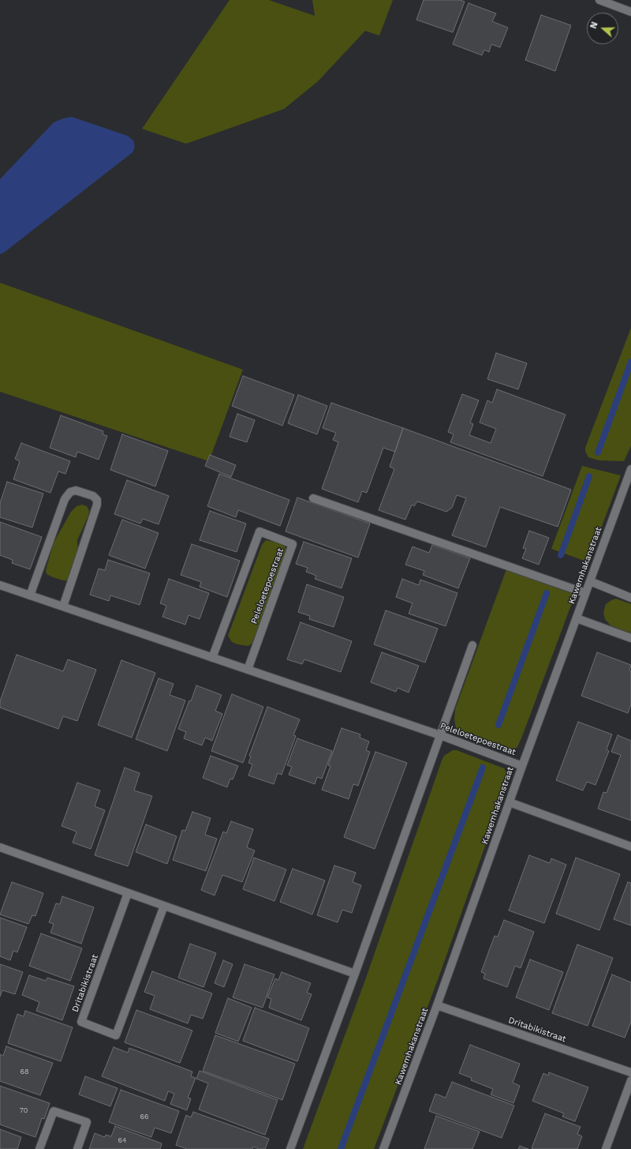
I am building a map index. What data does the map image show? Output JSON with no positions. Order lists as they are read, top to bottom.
{
  "streets": {
    "street": ["Kawemhakanstraat", "Peleloetepoestraat", "Dritabikistraat"]
  },
  "crossings": [
    ["Kawemhakanstraat", "Peleloetepoestraat"],
    ["Kawemhakanstraat", "Dritabikistraat"]
  ],
  "house_numbers": [
    "68",
    "70",
    "66",
    "64"
  ],
  "north": "left"
}
